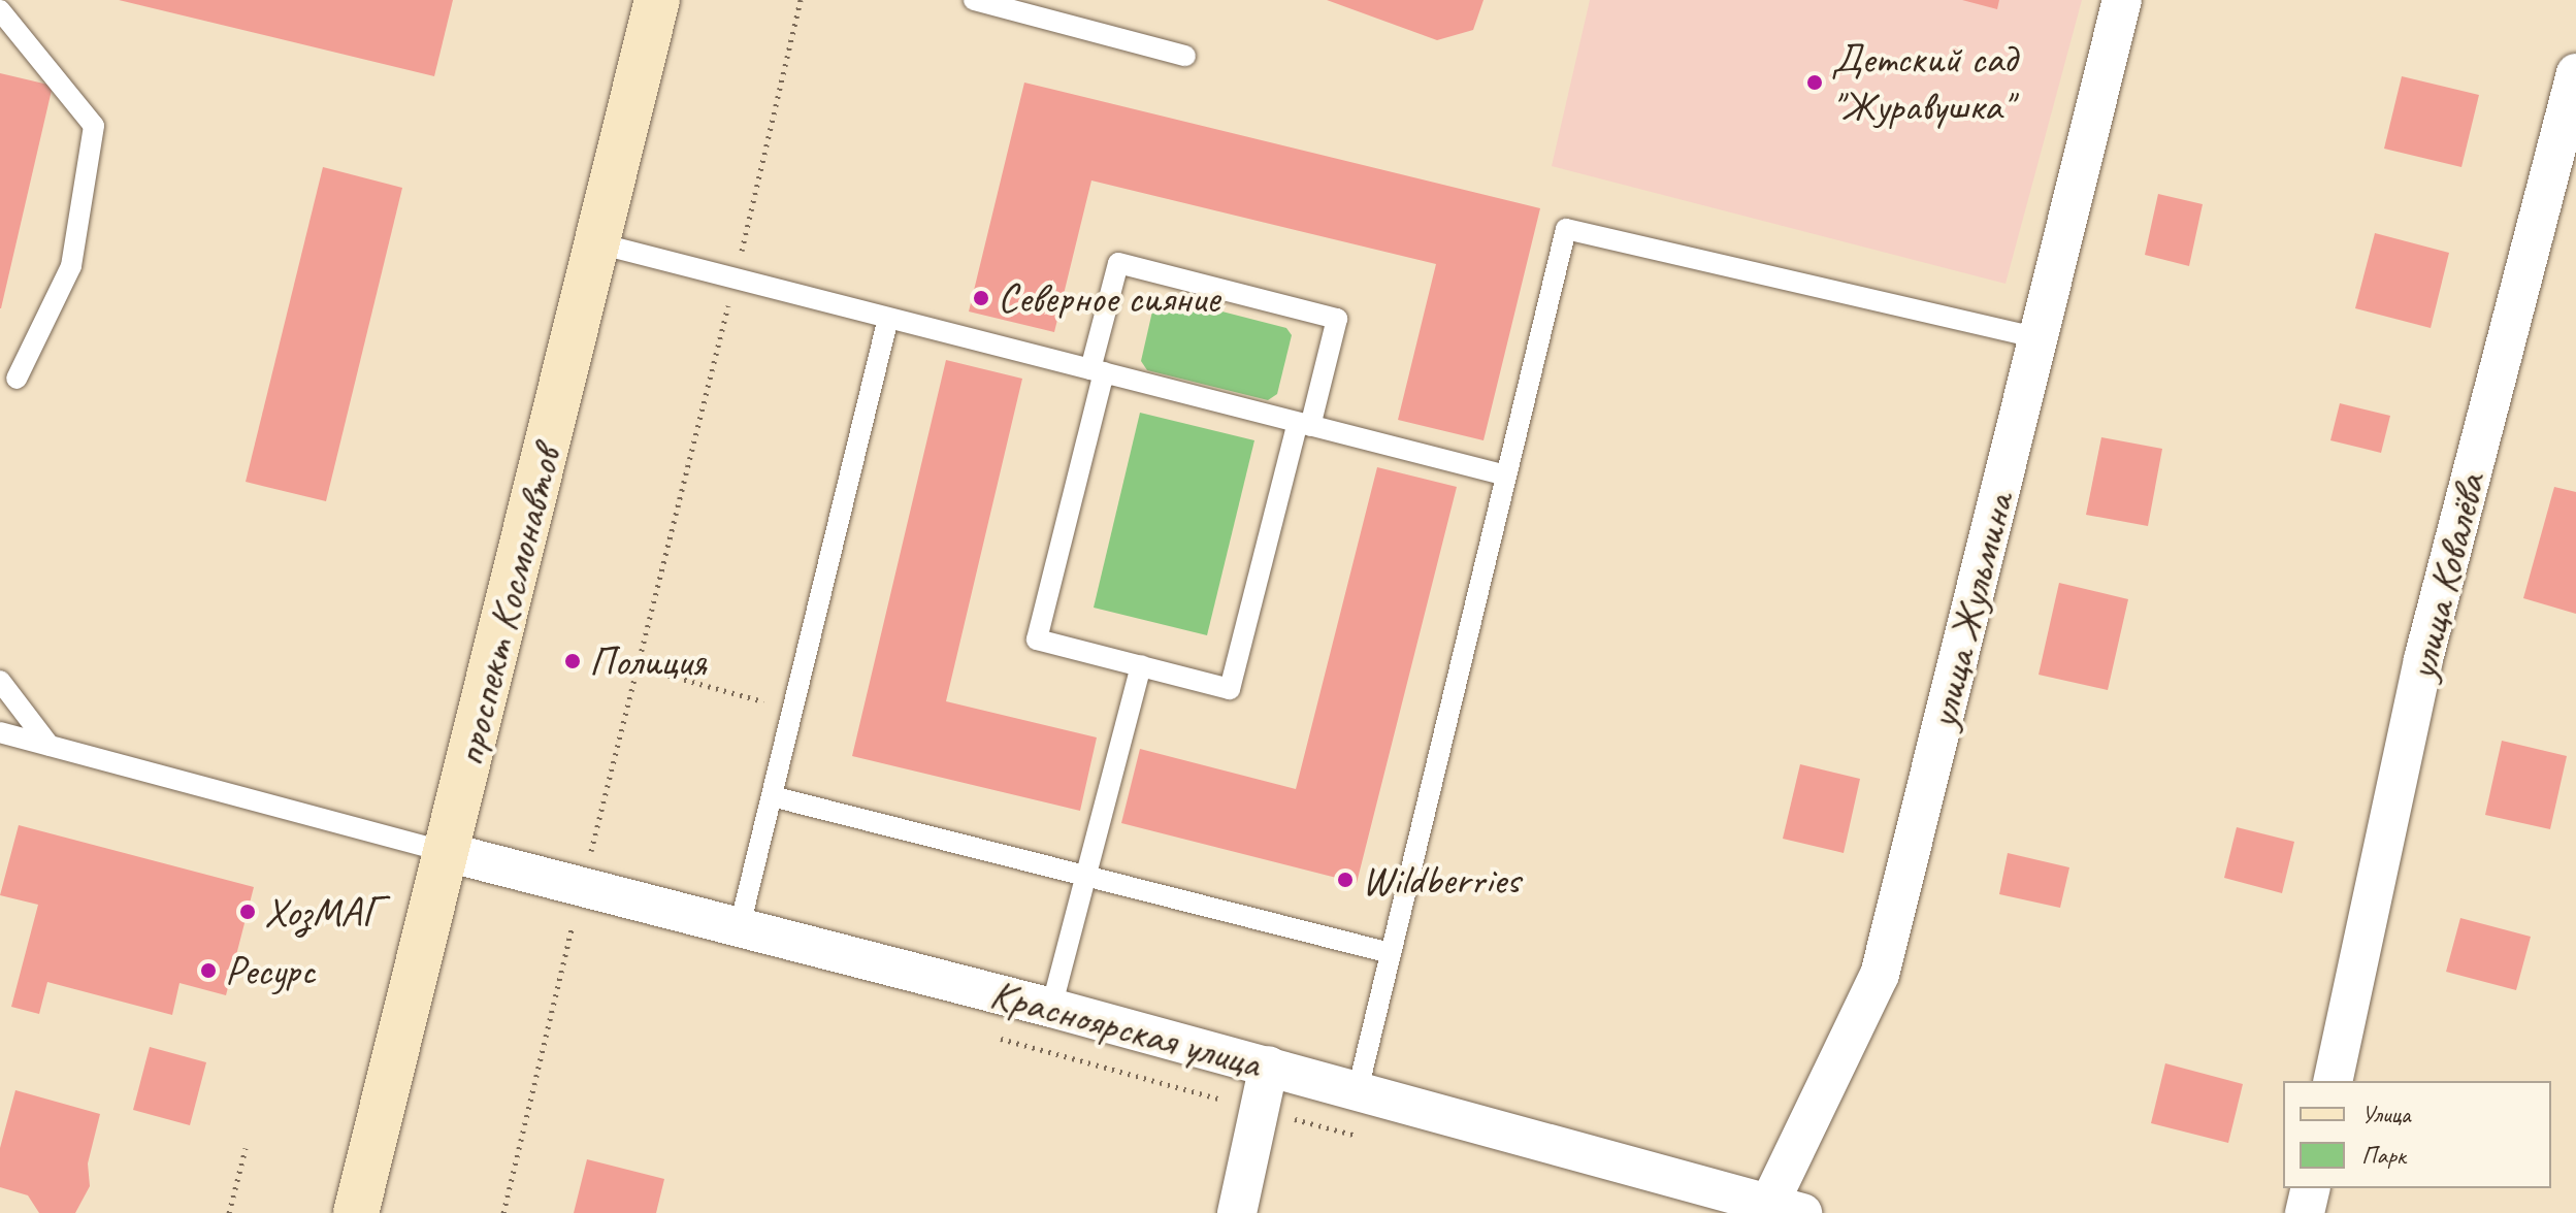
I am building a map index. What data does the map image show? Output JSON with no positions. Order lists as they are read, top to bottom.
{
  "streets": {
    "main road": ["проспект Космонавтов"],
    "street": ["улица Ковалёва", "улица Жульмина", "Красноярская улица"]
  },
  "crossings": [
    ["проспект Космонавтов", "Красноярская улица"],
    ["улица Жульмина", "Красноярская улица"]
  ],
  "places": [
    "Детский сад \"Журавушка\"",
    "Северное сияние",
    "Полиция",
    "Wildberries",
    "ХозМАГ",
    "Ресурс"
  ],
  "legend": ["Улица", "Парк"]
}
